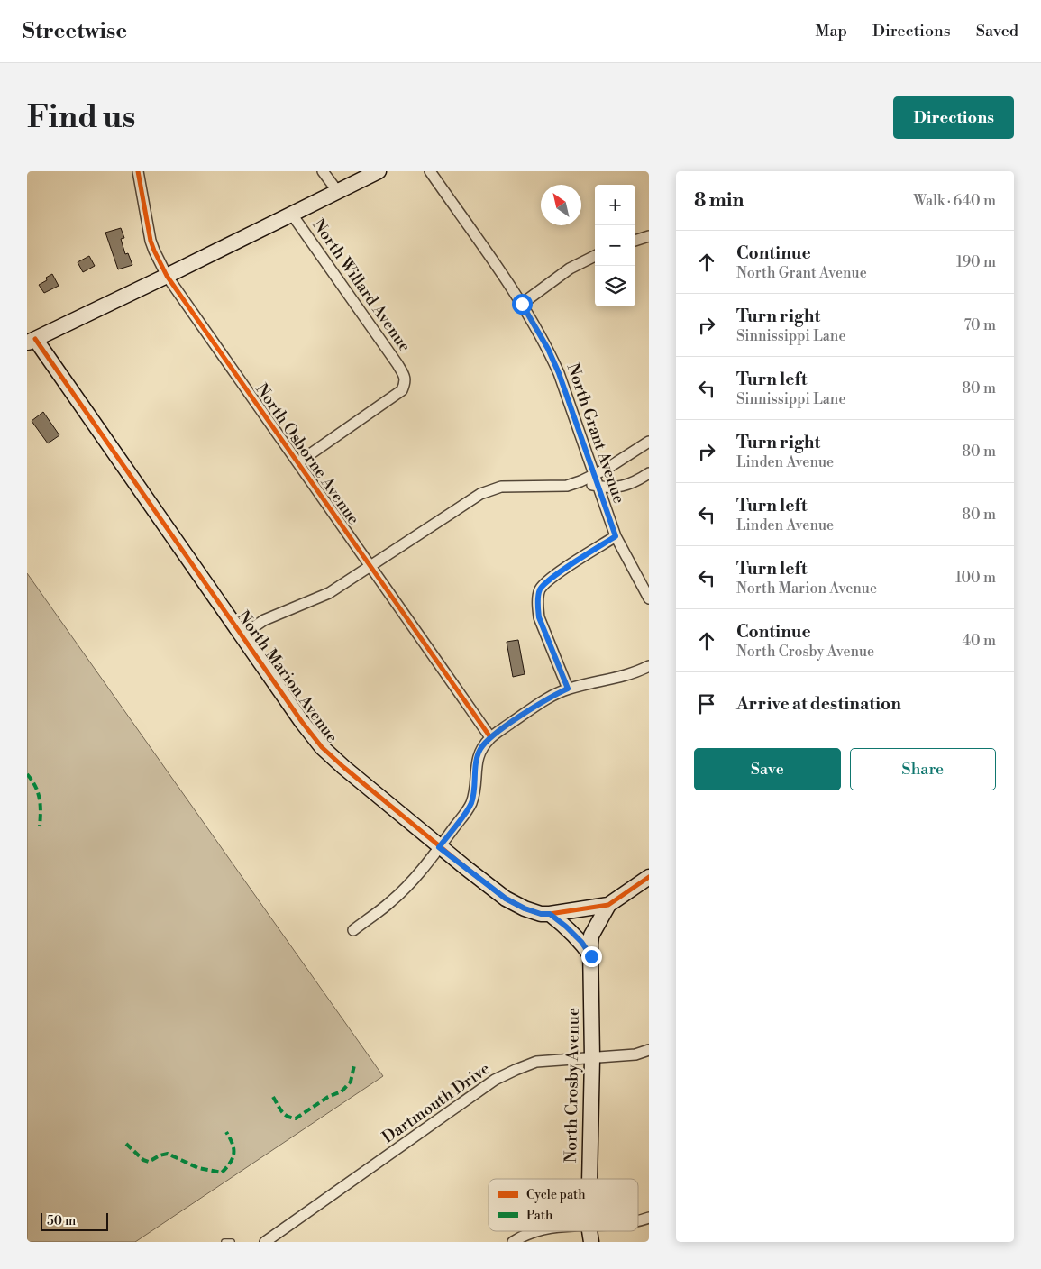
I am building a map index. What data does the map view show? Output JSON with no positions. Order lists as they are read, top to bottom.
{
  "streets": {
    "street": [
      "North Willard Avenue",
      "North Grant Avenue",
      "North Osborne Avenue",
      "North Marion Avenue",
      "North Crosby Avenue",
      "Dartmouth Drive"
    ]
  },
  "crossings": [
    ["North Willard Avenue", "North Osborne Avenue"],
    ["North Marion Avenue", "North Crosby Avenue"],
    ["North Crosby Avenue", "Dartmouth Drive"]
  ],
  "legend": ["Cycle path", "Path"],
  "scale_bar": "50 m",
  "north": "top left",
  "page": {
    "header": "Streetwise",
    "nav": ["Map", "Directions", "Saved"],
    "buttons": [
      "Directions",
      ["Save", "Share"]
    ],
    "title": "Find us",
    "heading": ["8 min", "Walk · 640 m"],
    "map_buttons": ["+", "−"],
    "list": [
      ["Continue", "North Grant Avenue", "190 m"],
      ["Turn right", "Sinnissippi Lane", "70 m"],
      ["Turn left", "Sinnissippi Lane", "80 m"],
      ["Turn right", "Linden Avenue", "80 m"],
      ["Turn left", "Linden Avenue", "80 m"],
      ["Turn left", "North Marion Avenue", "100 m"],
      ["Continue", "North Crosby Avenue", "40 m"],
      "Arrive at destination"
    ],
    "scale": "50 m"
  }
}
